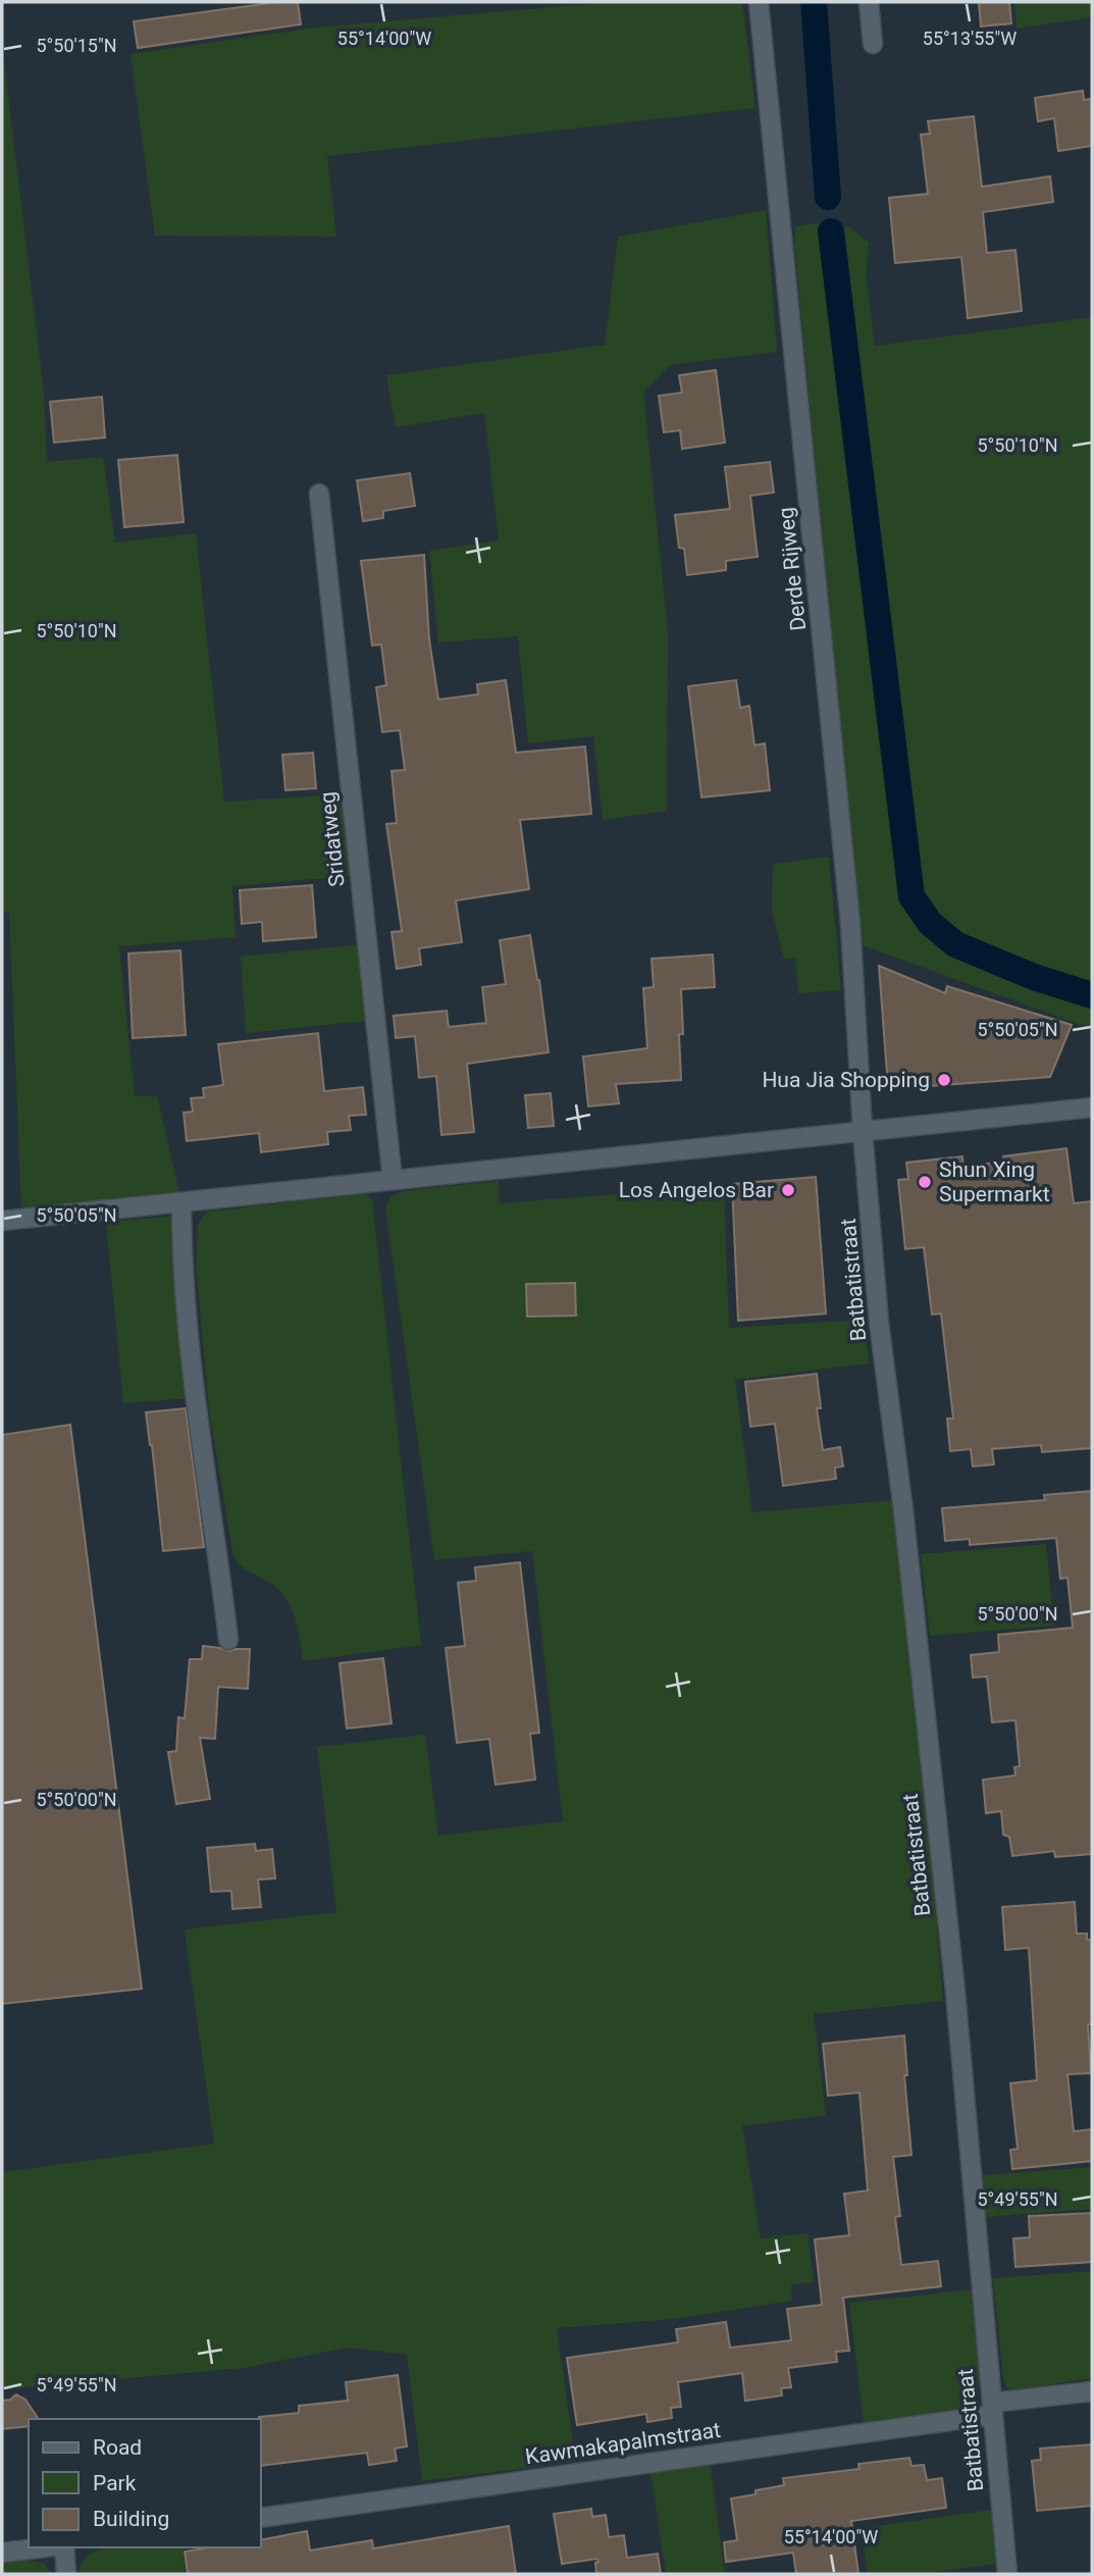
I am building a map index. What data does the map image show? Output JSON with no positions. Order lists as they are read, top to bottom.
{
  "streets": {
    "street": [
      "Derde Rijweg",
      "Sridatweg",
      "Batbatistraat",
      "Kawmakapalmstraat"
    ]
  },
  "crossings": [
    ["Derde Rijweg", "Batbatistraat"],
    ["Batbatistraat", "Kawmakapalmstraat"]
  ],
  "places": ["Hua Jia Shopping", "Shun Xing Supermarkt", "Los Angelos Bar"],
  "legend": ["Road", "Park", "Building"],
  "coordinates": [
    "55°13'55\"W",
    "55°14'00\"W",
    "5°50'15\"N",
    "5°50'10\"N",
    "5°50'05\"N",
    "5°50'00\"N",
    "5°49'55\"N"
  ]
}
